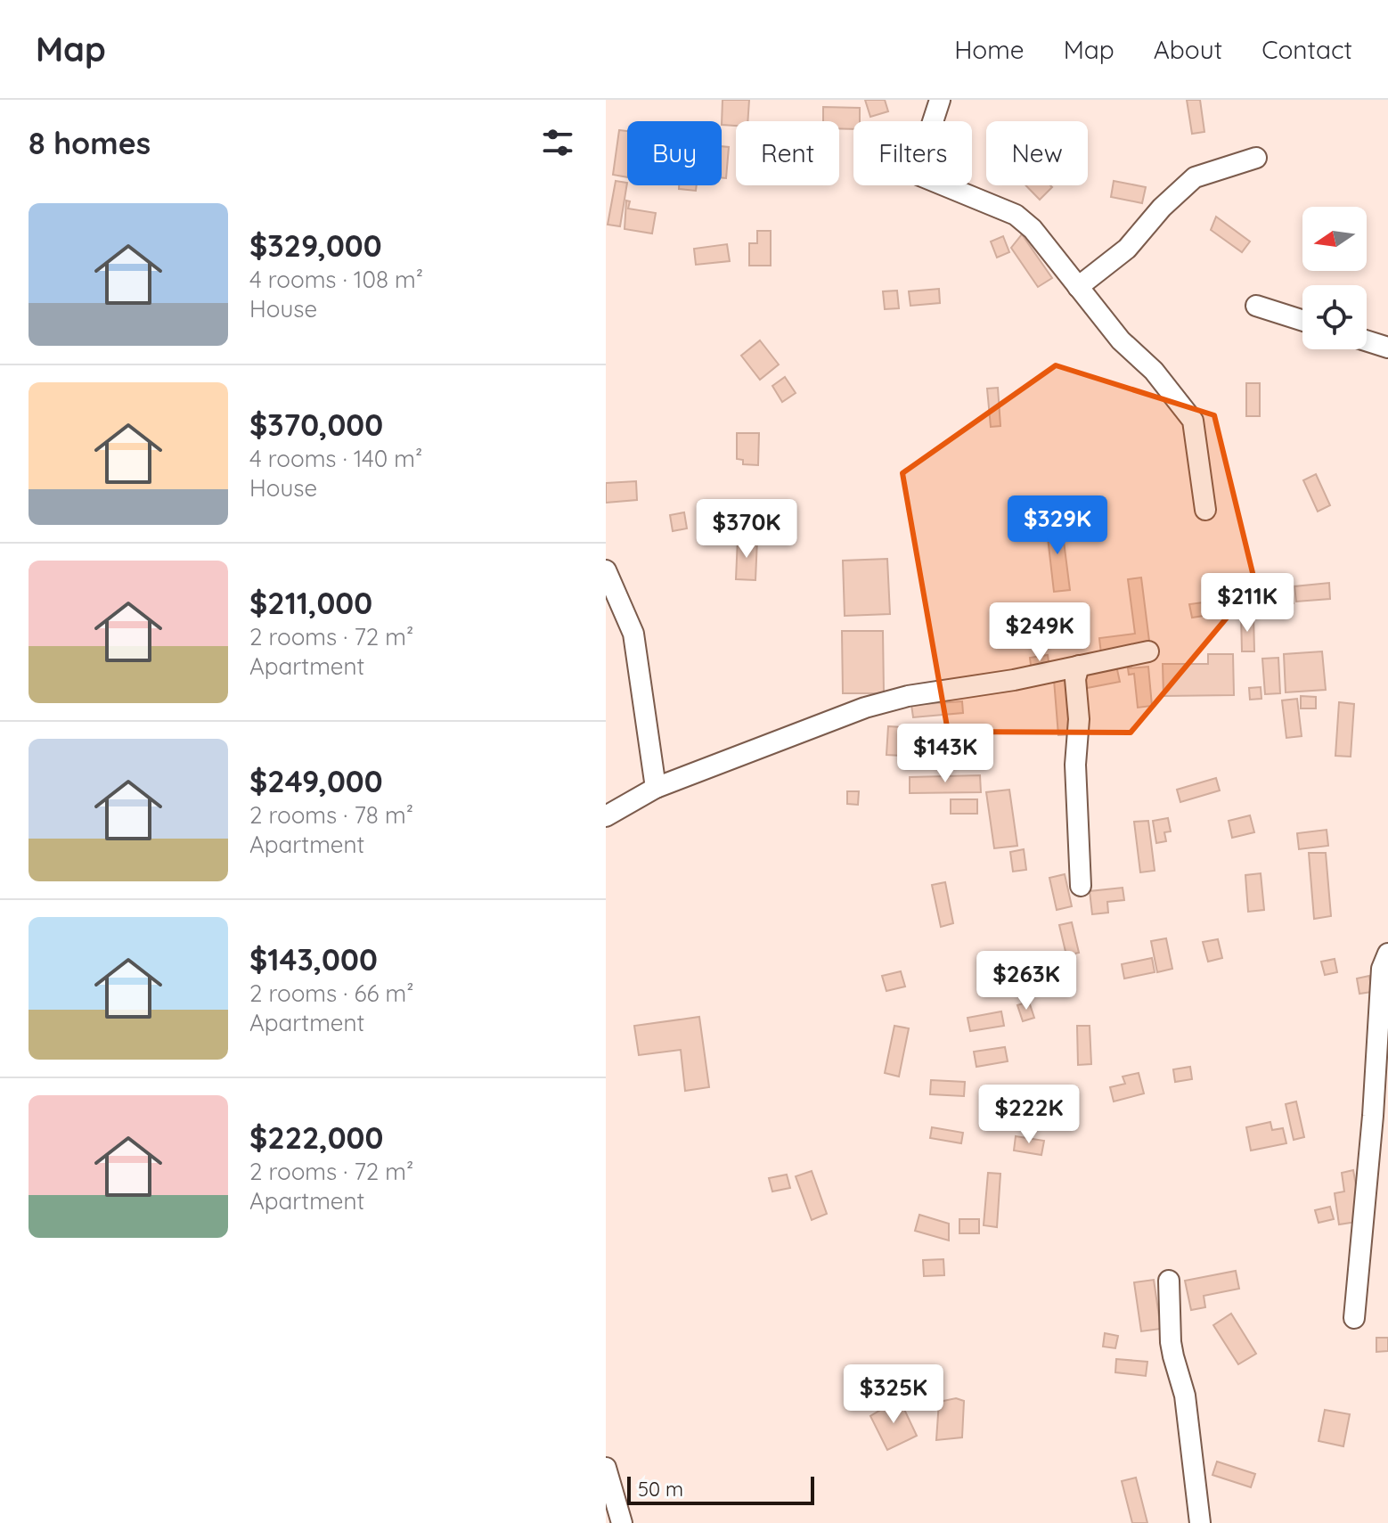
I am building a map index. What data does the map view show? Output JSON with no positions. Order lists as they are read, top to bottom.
{
  "scale_bar": "50 m",
  "north": "left",
  "page": {
    "header": "Map",
    "nav": [
      "Home",
      "Map",
      "About",
      "Contact"
    ],
    "heading": "8 homes",
    "chip": [
      "Buy",
      "Rent",
      "Filters",
      "New"
    ],
    "list": [
      {
        "name": "$329,000",
        "note": "4 rooms · 108 m² · House"
      },
      {
        "name": "$370,000",
        "note": "4 rooms · 140 m² · House"
      },
      {
        "name": "$211,000",
        "note": "2 rooms · 72 m² · Apartment"
      },
      {
        "name": "$249,000",
        "note": "2 rooms · 78 m² · Apartment"
      },
      {
        "name": "$143,000",
        "note": "2 rooms · 66 m² · Apartment"
      },
      {
        "name": "$222,000",
        "note": "2 rooms · 72 m² · Apartment"
      }
    ],
    "price": [
      "$329K",
      "$370K",
      "$211K",
      "$249K",
      "$143K",
      "$263K",
      "$222K",
      "$325K"
    ],
    "scale": "50 m"
  }
}
